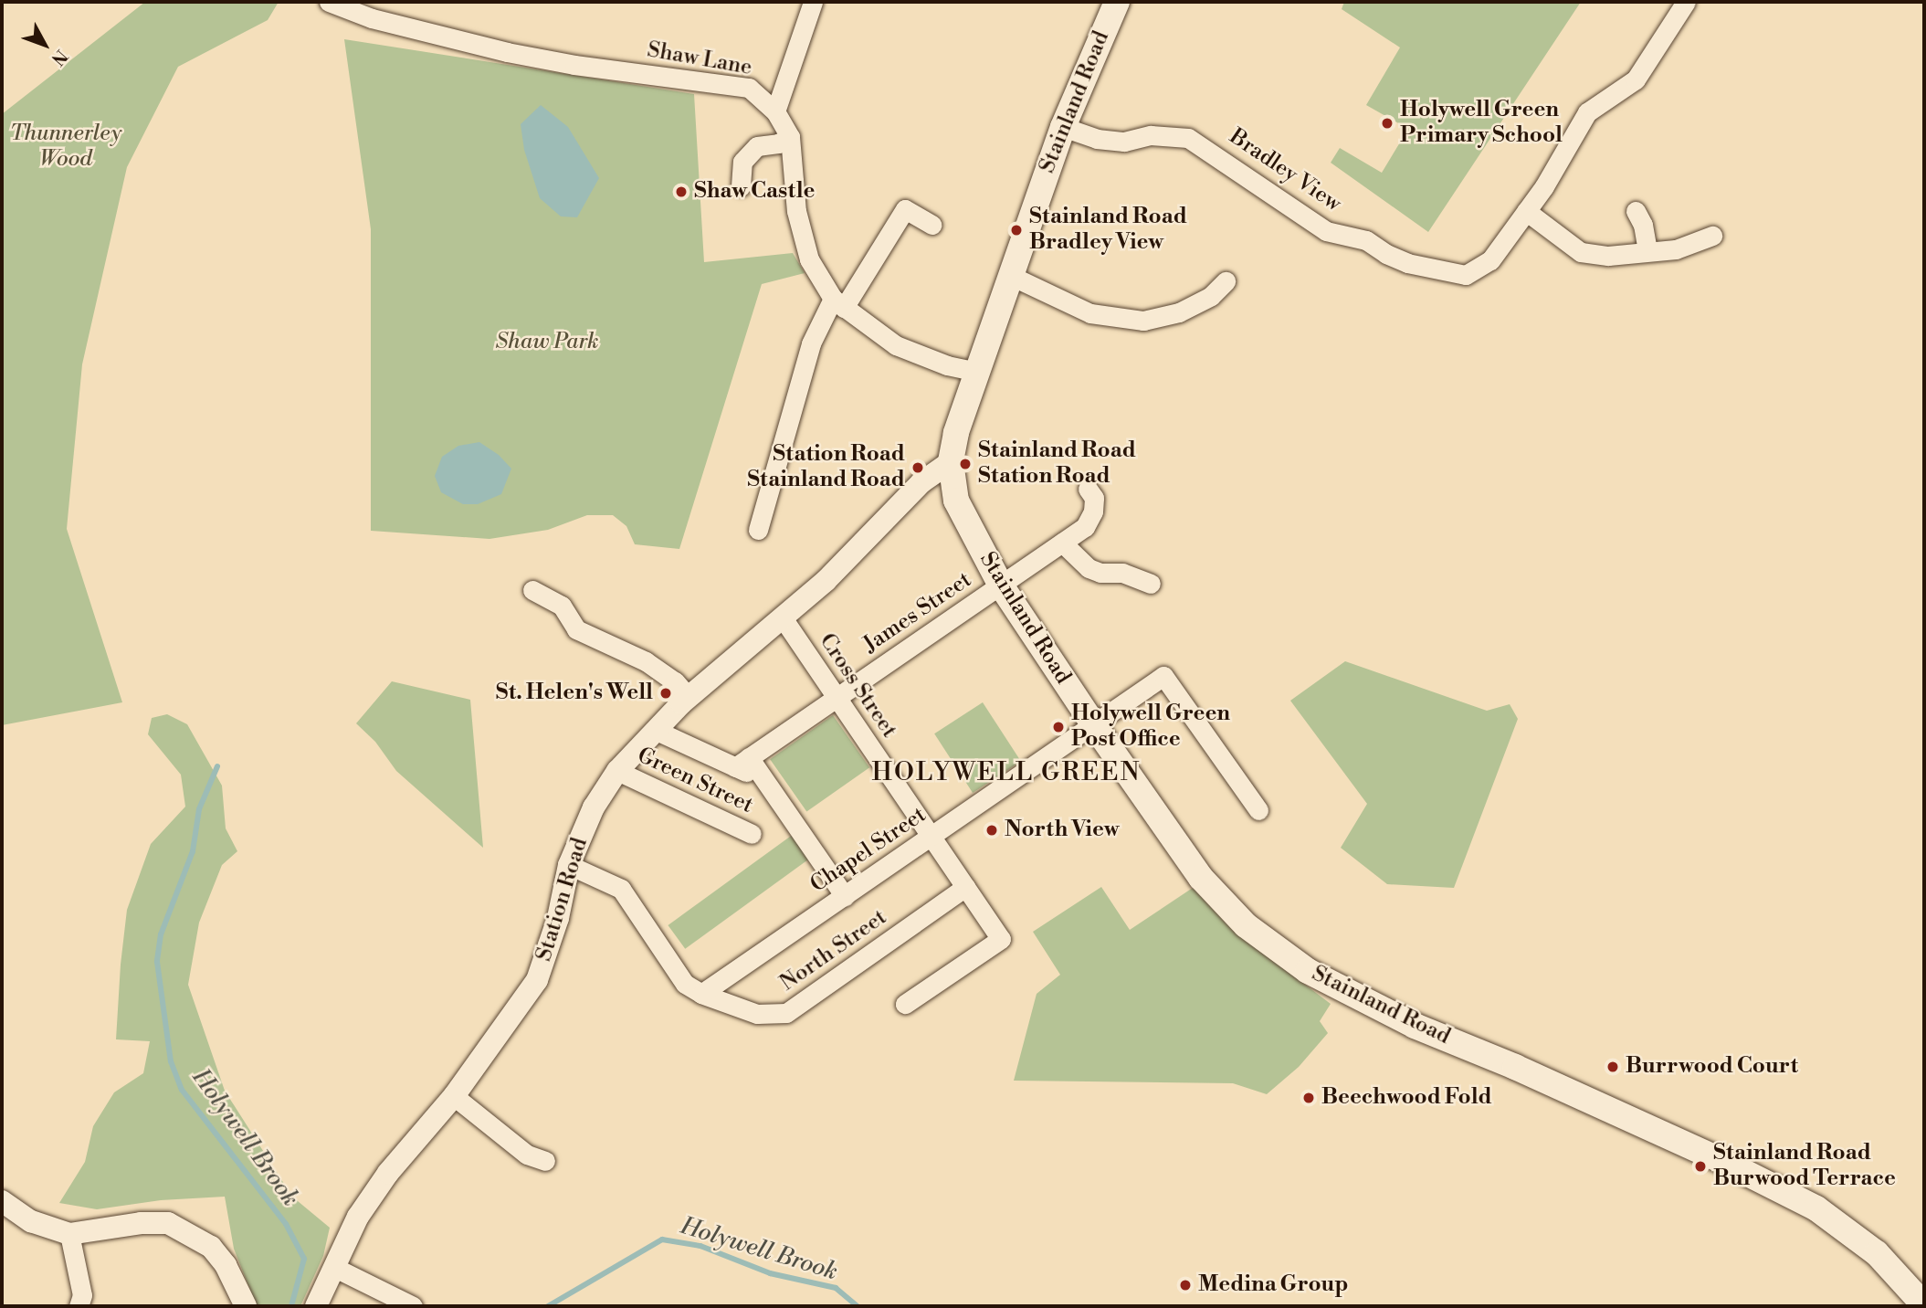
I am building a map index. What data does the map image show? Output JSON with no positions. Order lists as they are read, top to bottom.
{
  "streets": {
    "main road": ["Stainland Road"],
    "street": [
      "Shaw Lane",
      "Bradley View",
      "James Street",
      "Cross Street",
      "Green Street",
      "Chapel Street",
      "Station Road",
      "North Street"
    ]
  },
  "crossings": [
    ["Shaw Lane", "Stainland Road"],
    ["Stainland Road", "Bradley View"],
    ["Stainland Road", "James Street"],
    ["Stainland Road", "Chapel Street"],
    ["Stainland Road", "Station Road"],
    ["James Street", "Cross Street"],
    ["Cross Street", "Chapel Street"],
    ["Cross Street", "Station Road"],
    ["Cross Street", "North Street"],
    ["Green Street", "Station Road"],
    ["Chapel Street", "North Street"]
  ],
  "districts": ["HOLYWELL GREEN"],
  "water": ["Holywell Brook"],
  "parks": ["Thunnerley Wood", "Shaw Park"],
  "places": [
    "Holywell Green Primary School",
    "Shaw Castle",
    "Stainland Road Bradley View",
    "Stainland Road Station Road",
    "Station Road Stainland Road",
    "St. Helen's Well",
    "Holywell Green Post Office",
    "North View",
    "Burrwood Court",
    "Beechwood Fold",
    "Stainland Road Burwood Terrace",
    "Medina Group"
  ],
  "north": "bottom right"
}
